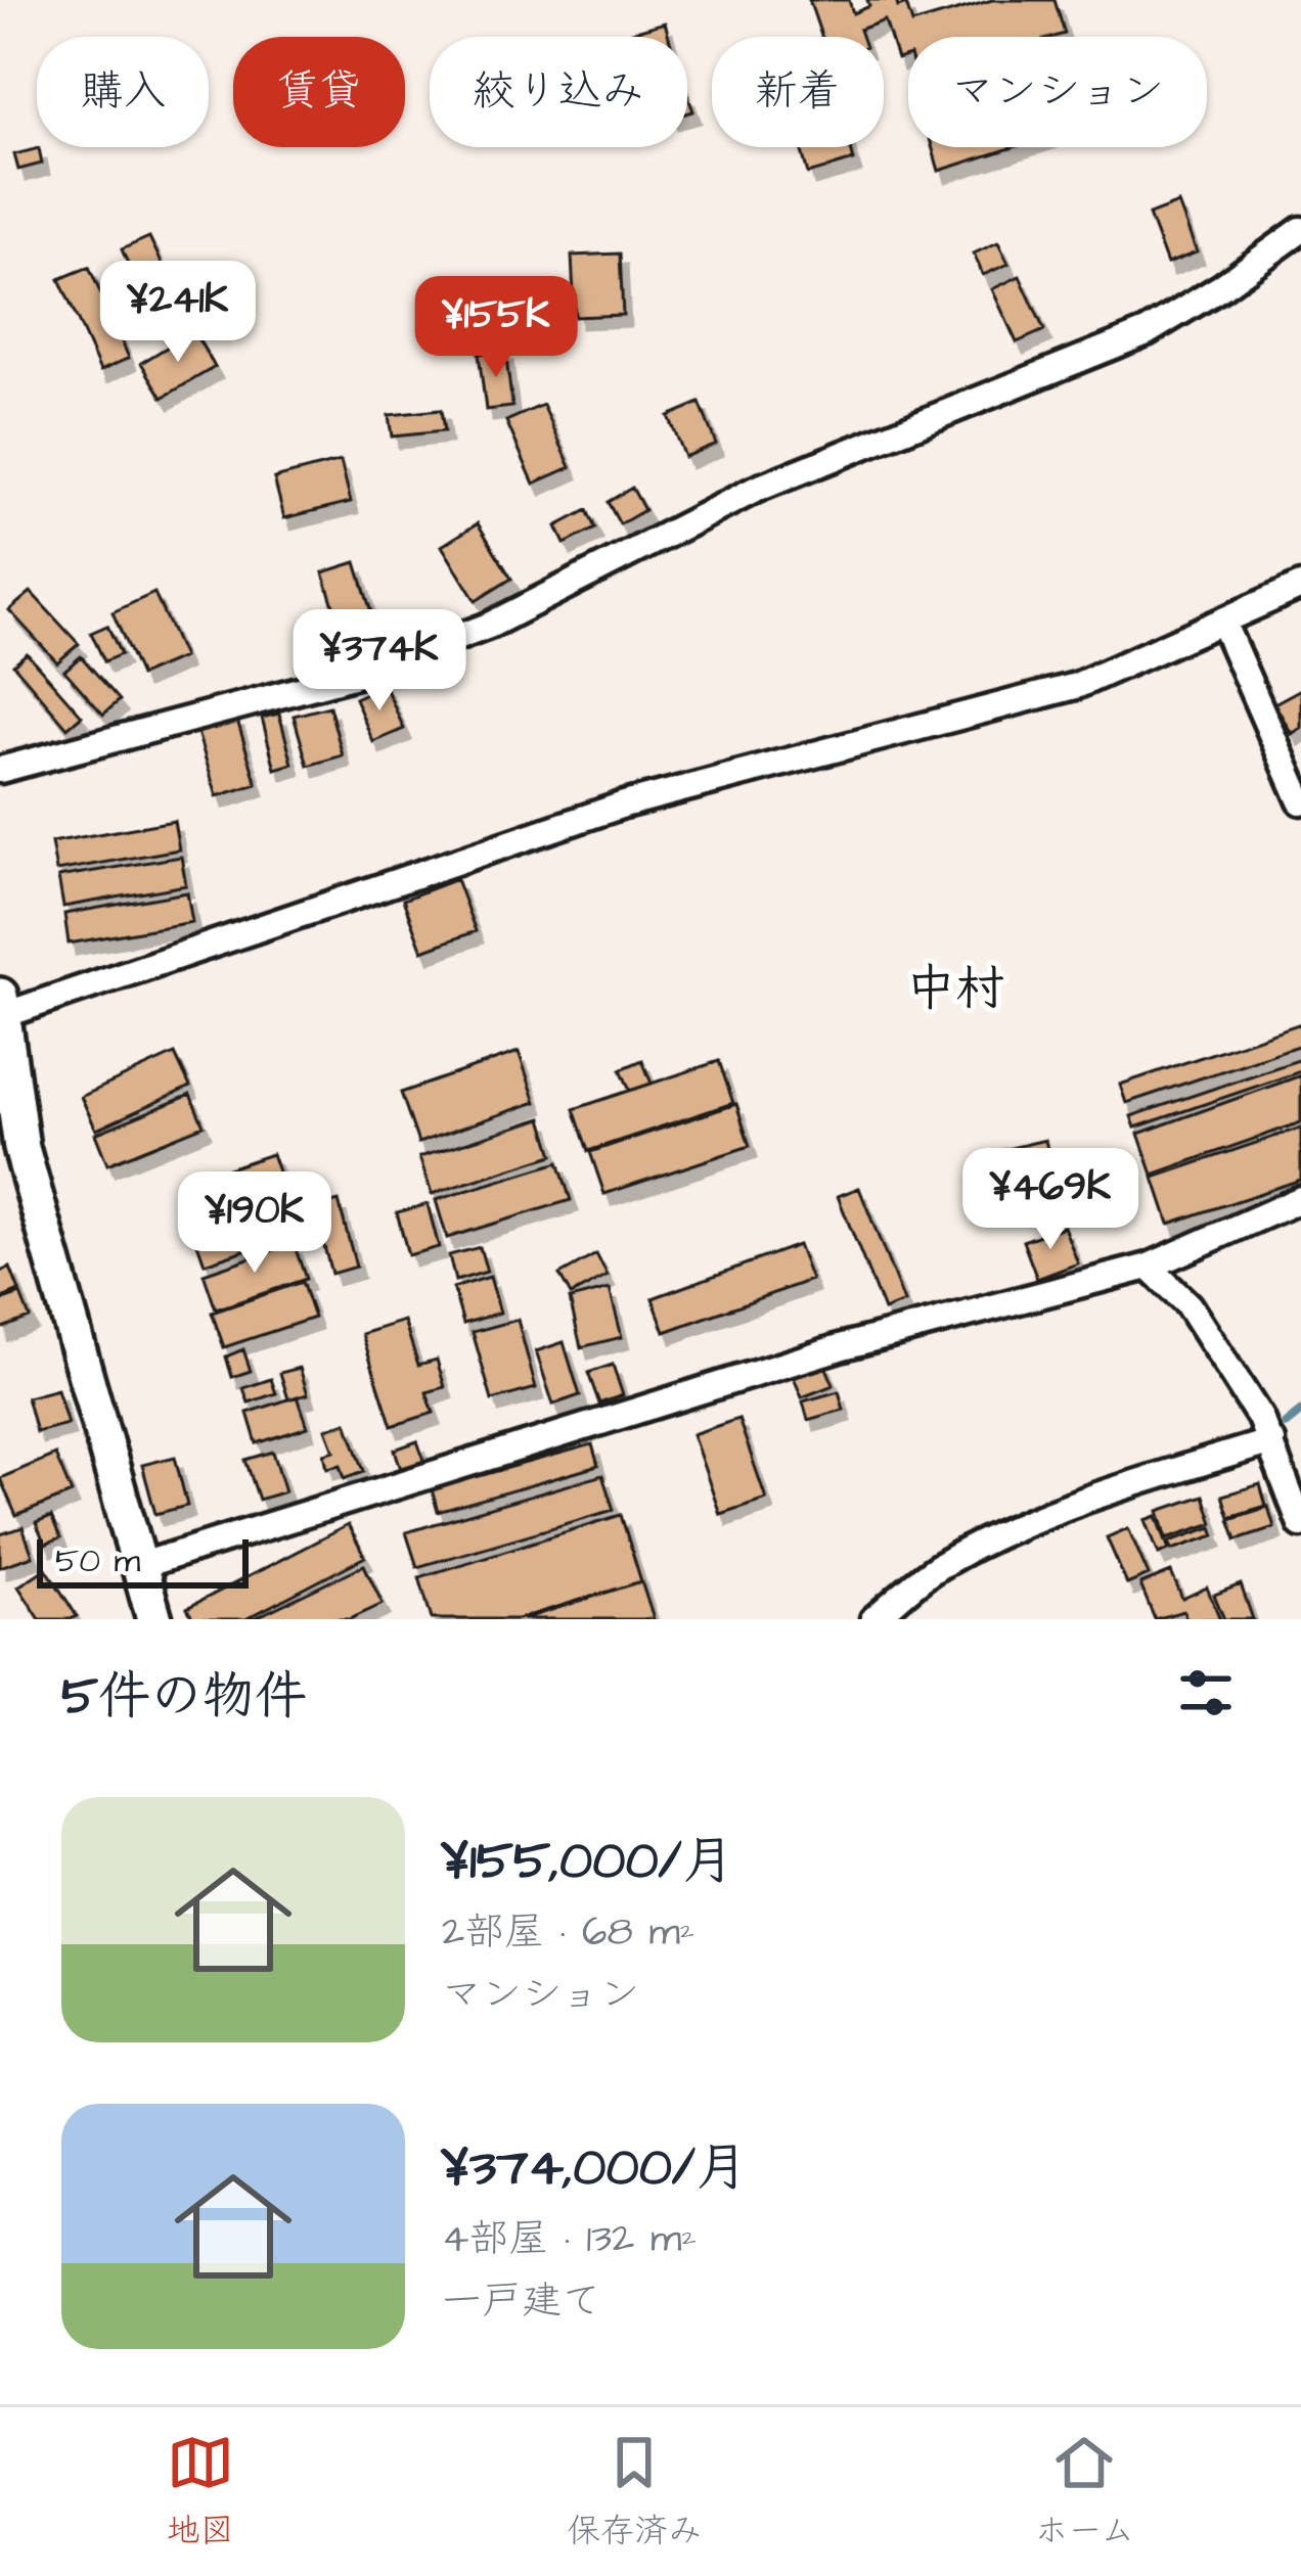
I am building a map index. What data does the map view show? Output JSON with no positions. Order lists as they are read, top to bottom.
{
  "districts": ["中村"],
  "scale_bar": "50 m",
  "page": {
    "chip": [
      "購入",
      "賃貸",
      "絞り込み",
      "新着",
      "マンション"
    ],
    "price": [
      "¥241K",
      "¥155K",
      "¥374K",
      "¥469K",
      "¥190K"
    ],
    "scale": "50 m",
    "heading": "5件の物件",
    "list": [
      {
        "name": "¥155,000/月",
        "note": "2部屋 · 68 m² · マンション"
      },
      {
        "name": "¥374,000/月",
        "note": "4部屋 · 132 m² · 一戸建て"
      }
    ],
    "tabs": ["地図", "保存済み", "ホーム"]
  }
}
